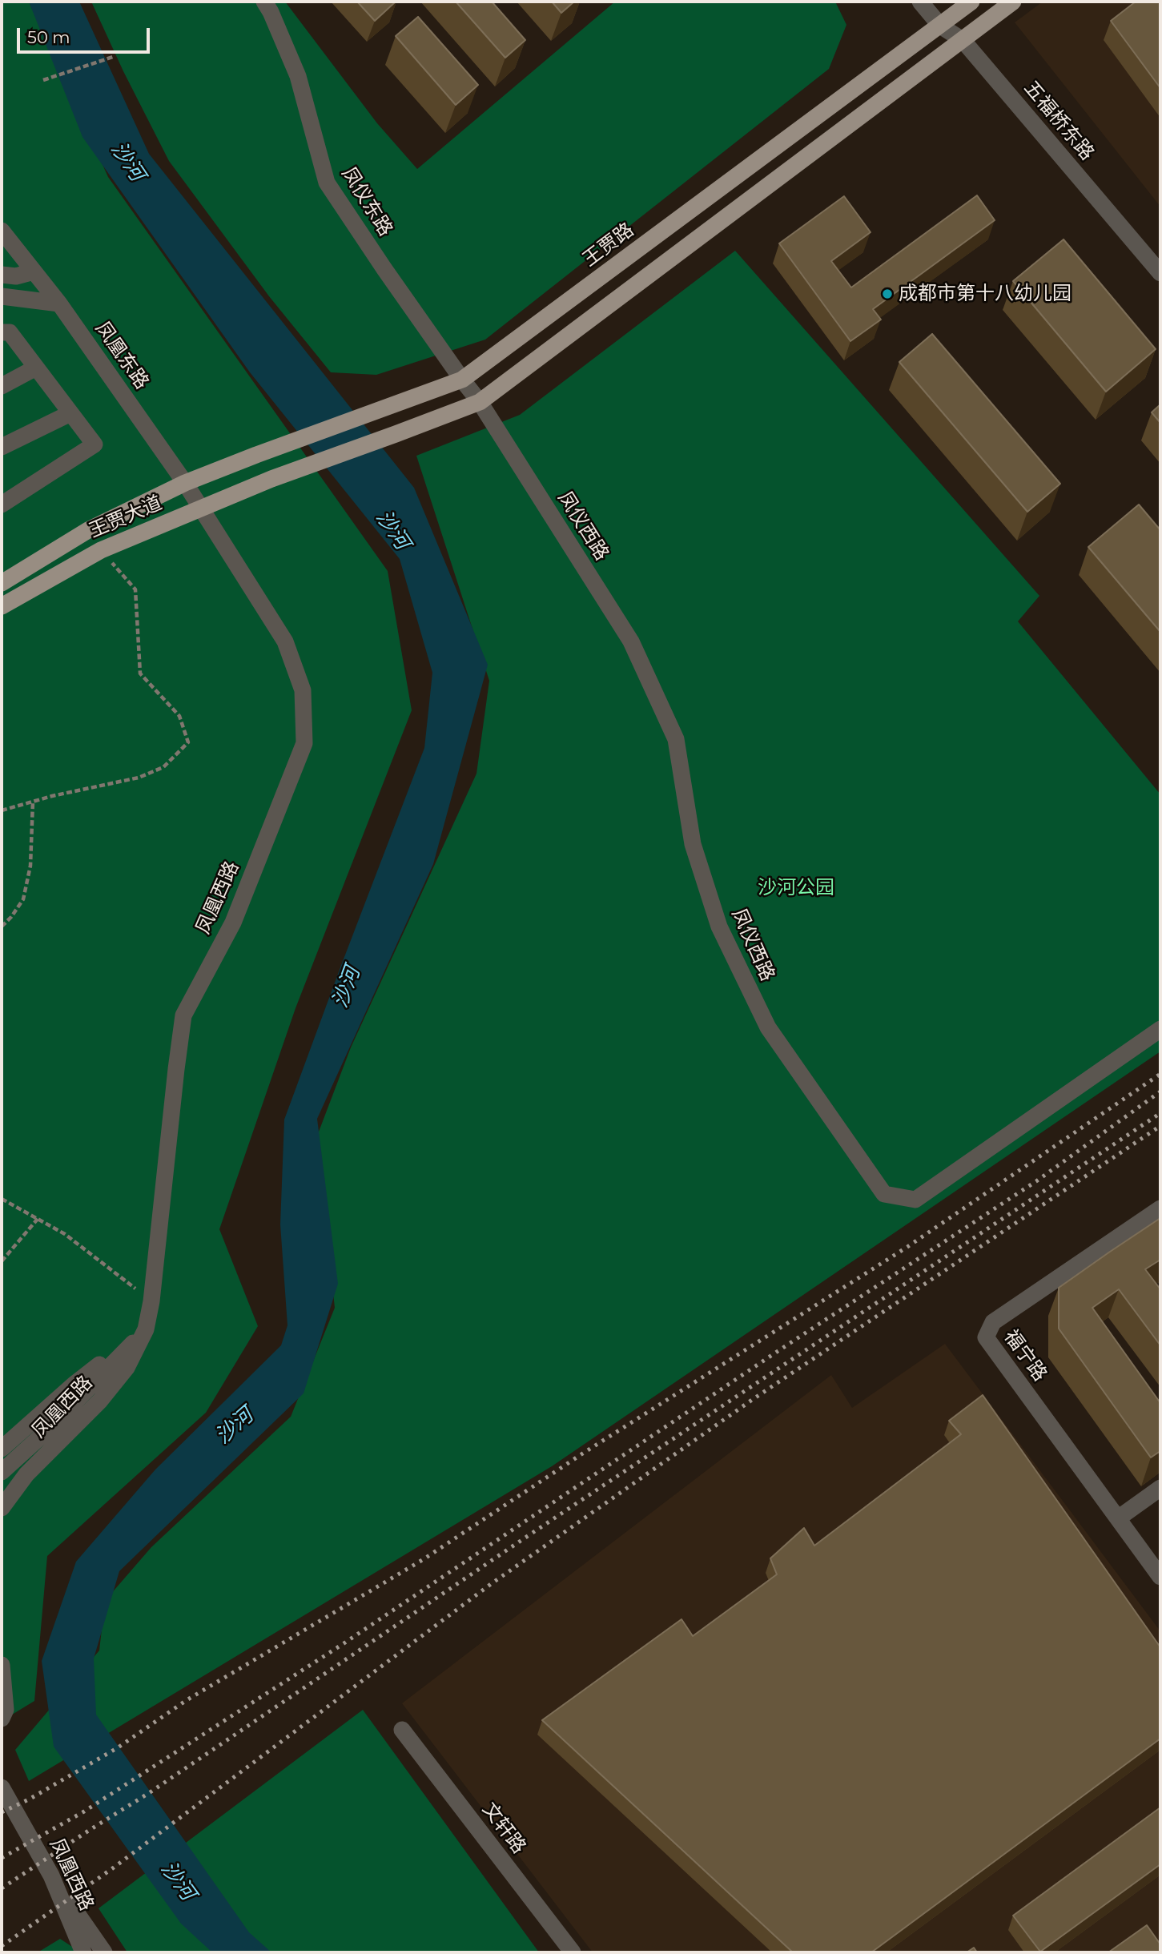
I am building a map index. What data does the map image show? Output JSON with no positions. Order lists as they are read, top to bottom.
{
  "streets": {
    "main road": ["王贾路", "王贾大道"],
    "street": [
      "五福桥东路",
      "凤仪东路",
      "凤凰东路",
      "凤仪西路",
      "凤凰西路",
      "福宁路",
      "文轩路"
    ]
  },
  "crossings": [
    ["五福桥东路", "王贾路"],
    ["凤仪东路", "王贾路"],
    ["凤仪东路", "王贾大道"],
    ["凤仪东路", "凤仪西路"],
    ["王贾路", "王贾大道"],
    ["凤凰东路", "王贾大道"],
    ["凤凰东路", "凤凰西路"],
    ["王贾大道", "凤仪西路"],
    ["王贾大道", "凤凰西路"]
  ],
  "water": ["沙河"],
  "parks": ["沙河公园"],
  "places": ["成都市第十八幼儿园"],
  "scale_bar": "50 m"
}
